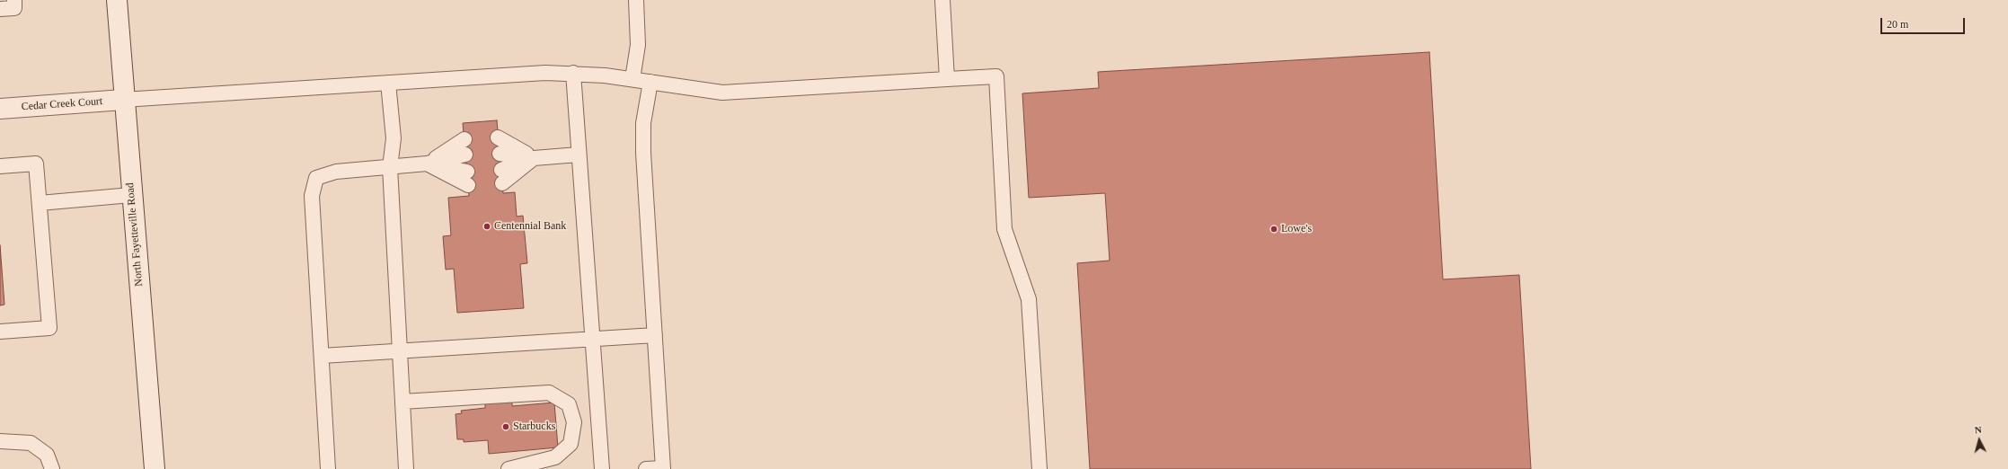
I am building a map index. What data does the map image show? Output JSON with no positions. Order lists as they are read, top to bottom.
{
  "streets": {
    "main road": ["Cedar Creek Court", "North Fayetteville Road"]
  },
  "crossings": [
    ["Cedar Creek Court", "North Fayetteville Road"]
  ],
  "places": ["Centennial Bank", "Lowe's", "Starbucks"],
  "scale_bar": "20 m",
  "north": "top"
}
